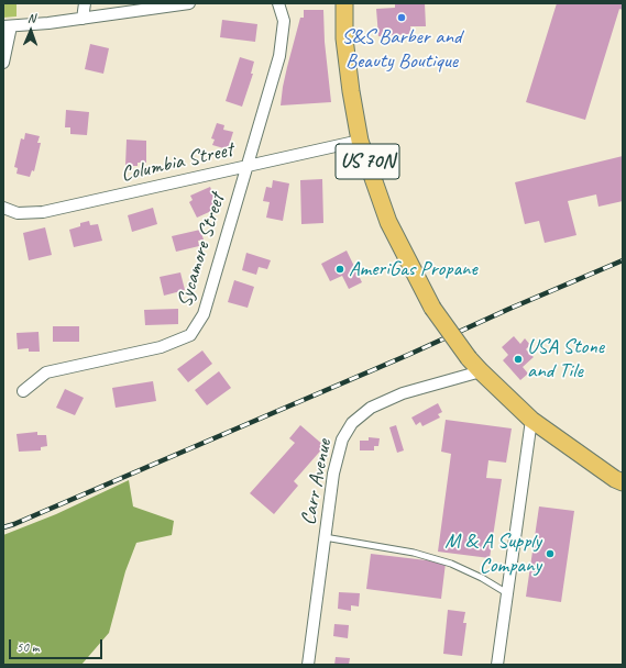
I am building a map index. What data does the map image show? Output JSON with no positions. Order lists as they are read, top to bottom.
{
  "streets": {
    "main road": ["US 70N"],
    "street": ["Columbia Street", "Sycamore Street", "Carr Avenue"]
  },
  "crossings": [
    ["US 70N", "Columbia Street"],
    ["US 70N", "Carr Avenue"],
    ["Columbia Street", "Sycamore Street"]
  ],
  "places": [
    "S&S Barber and Beauty Boutique",
    "AmeriGas Propane",
    "USA Stone and Tile",
    "M & A Supply Company"
  ],
  "scale_bar": "50 m",
  "north": "top"
}
